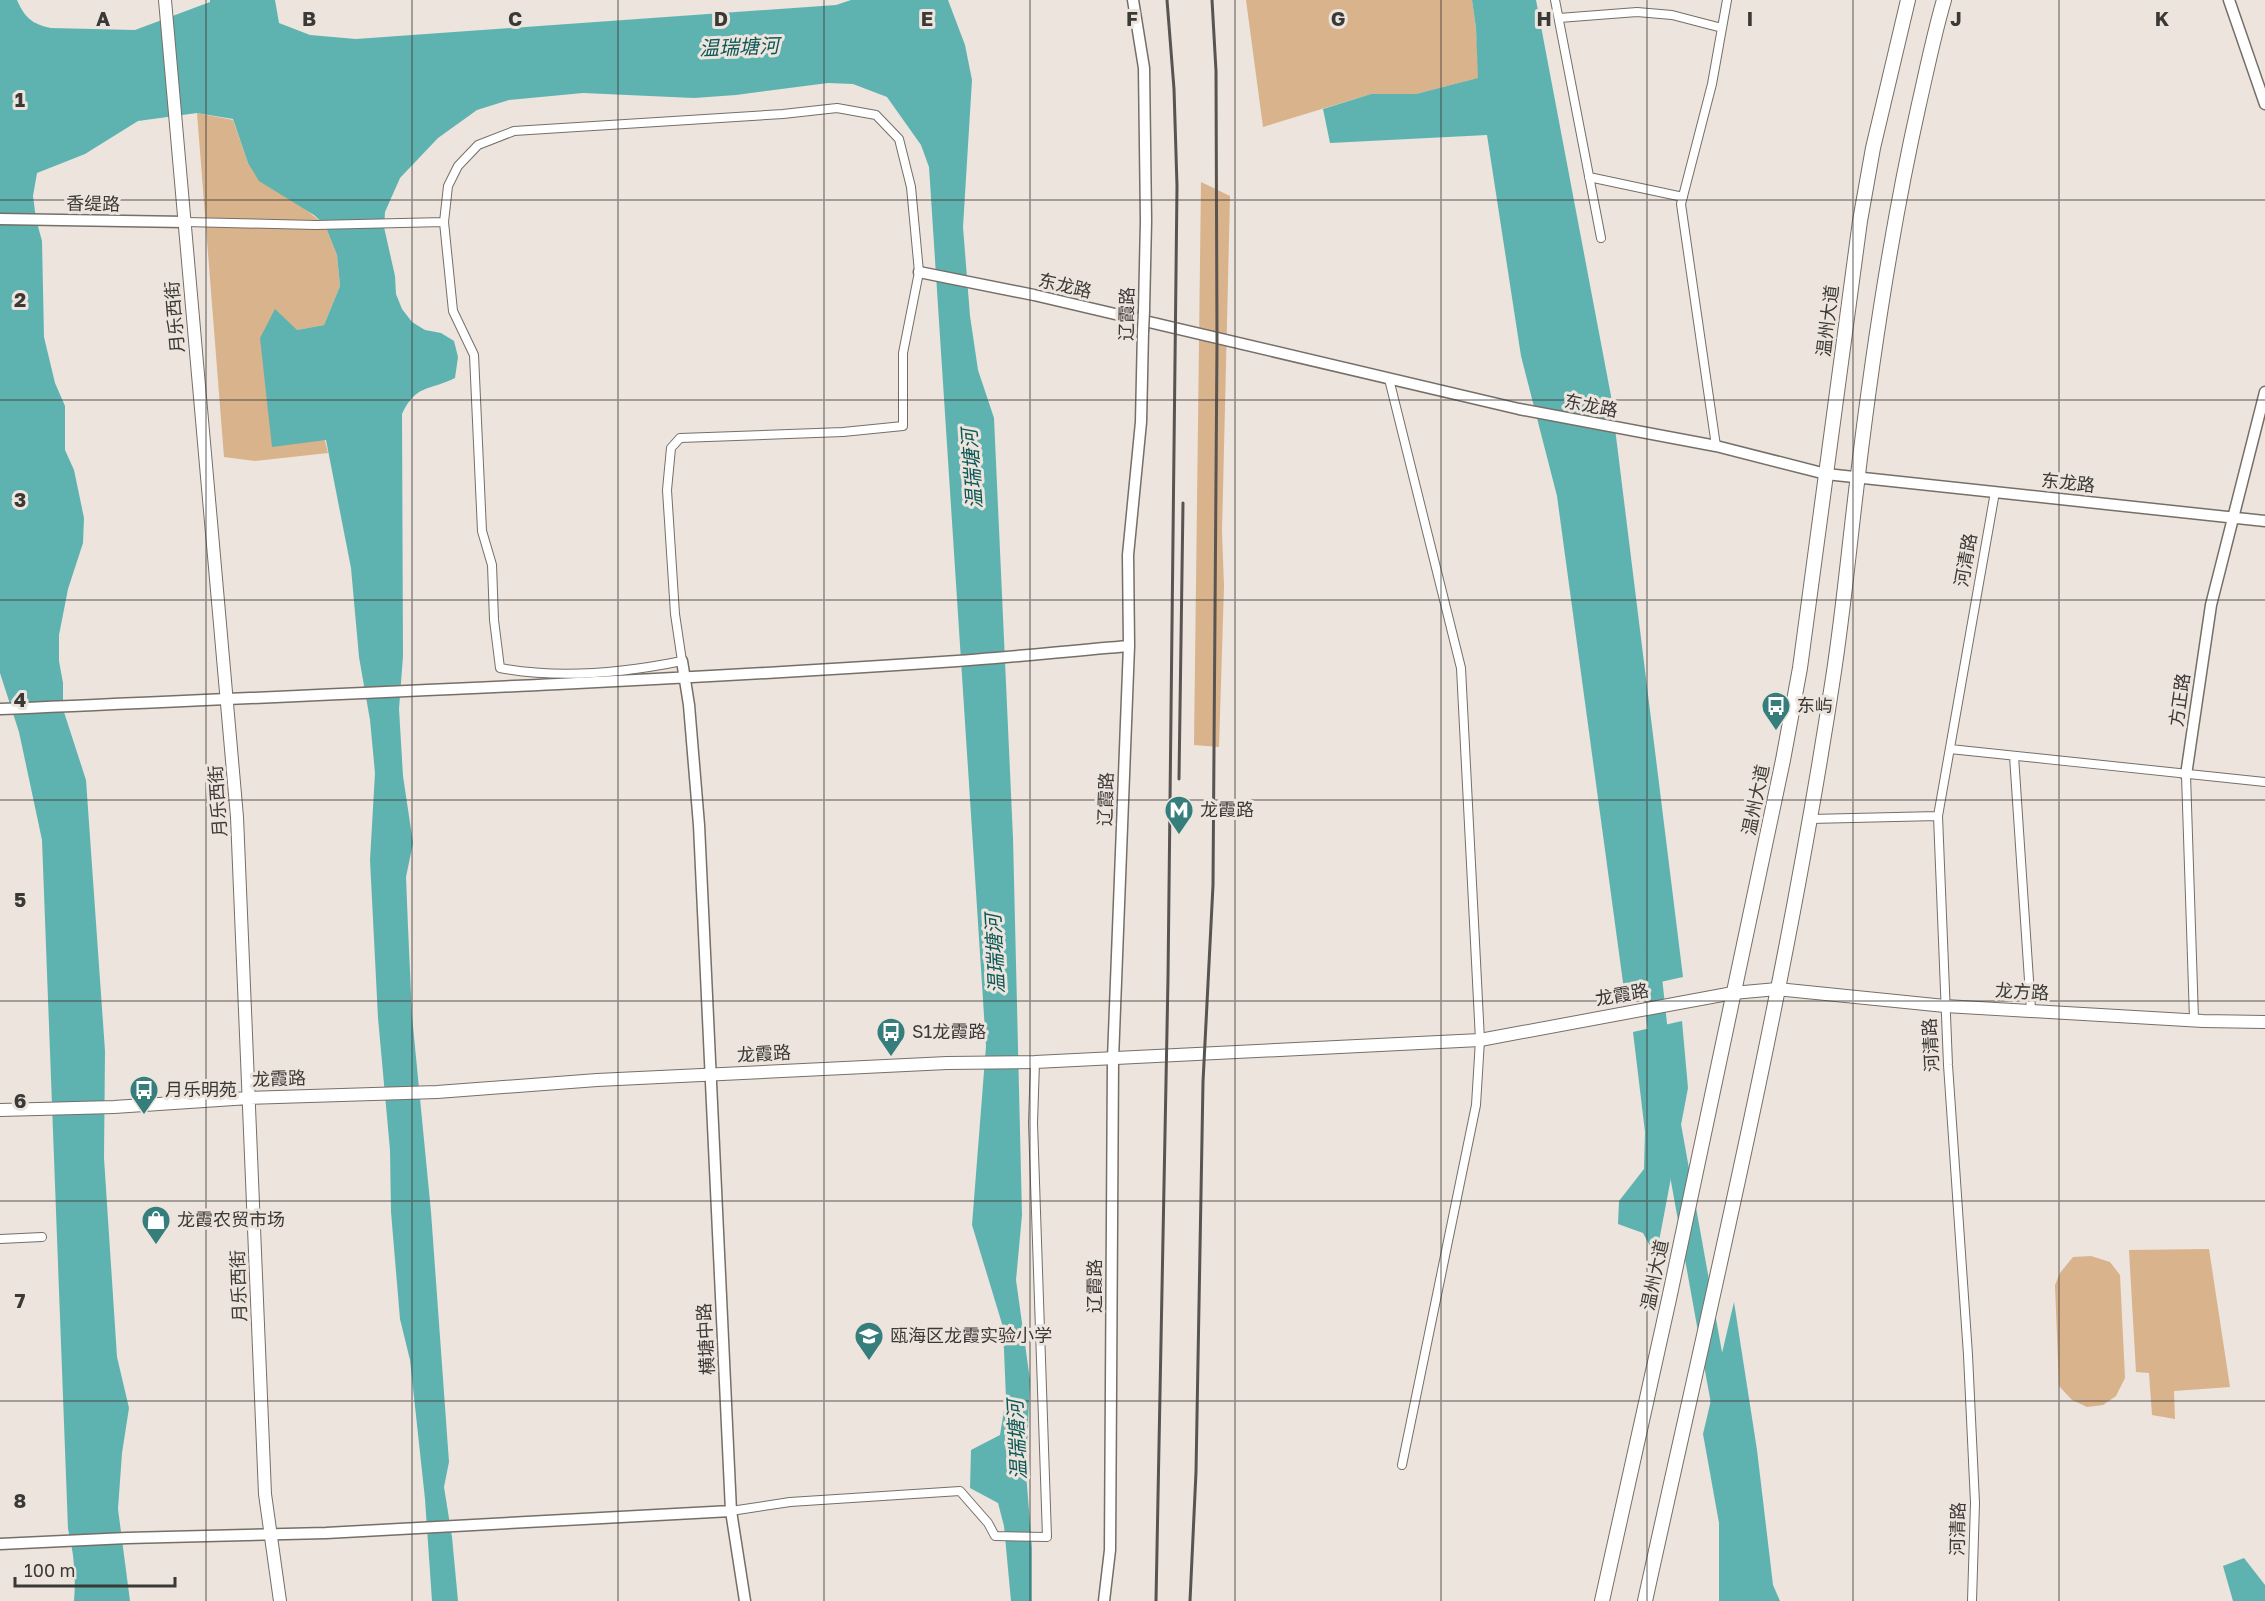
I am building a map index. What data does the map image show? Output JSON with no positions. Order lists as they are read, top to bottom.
{
  "streets": {
    "main road": [
      "月乐西街",
      "温州大道",
      "龙方路",
      "龙霞路"
    ],
    "street": [
      "香缇路",
      "东龙路",
      "辽霞路",
      "河清路",
      "方正路",
      "横塘中路"
    ]
  },
  "crossings": [
    ["香缇路", "月乐西街"],
    ["东龙路", "温州大道"],
    ["东龙路", "河清路"],
    ["东龙路", "方正路"],
    ["辽霞路", "龙霞路"],
    ["月乐西街", "龙霞路"],
    ["温州大道", "龙霞路"],
    ["河清路", "龙方路"],
    ["方正路", "龙方路"],
    ["龙方路", "龙霞路"],
    ["龙霞路", "横塘中路"]
  ],
  "water": ["温瑞塘河"],
  "places": {
    "bus stop": ["东屿", "S1龙霞路", "月乐明苑"],
    "metro station": ["龙霞路"],
    "shop": ["龙霞农贸市场"],
    "school or university": ["瓯海区龙霞实验小学"]
  },
  "scale_bar": "100 m",
  "grid": {
    "columns": [
      "A",
      "B",
      "C",
      "D",
      "E",
      "F",
      "G",
      "H",
      "I",
      "J",
      "K"
    ],
    "rows": [
      "1",
      "2",
      "3",
      "4",
      "5",
      "6",
      "7",
      "8"
    ]
  }
}
